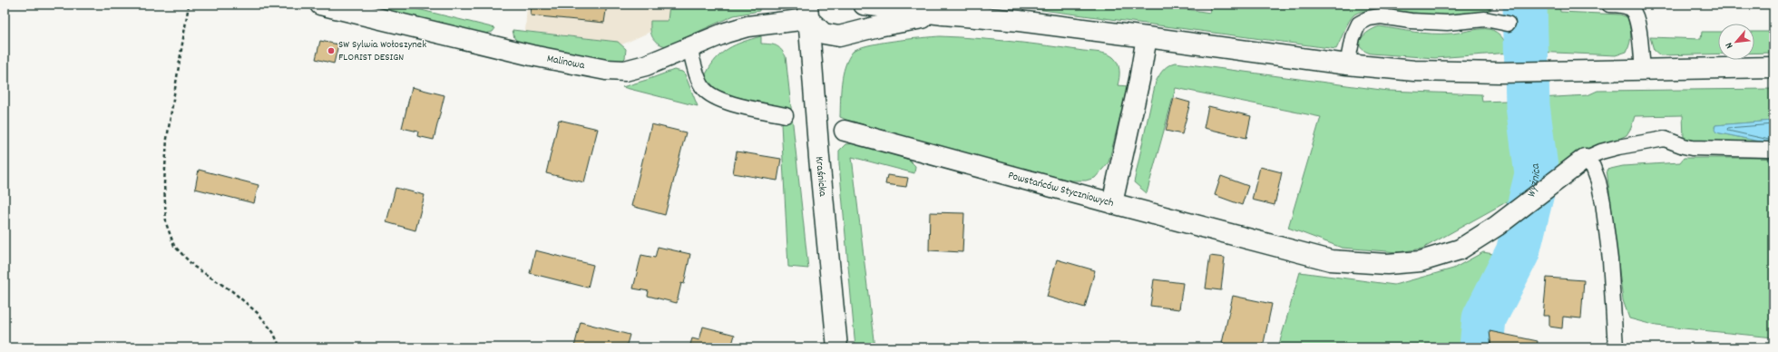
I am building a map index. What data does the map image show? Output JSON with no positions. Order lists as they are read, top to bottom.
{
  "streets": {
    "street": ["Malinowa", "Kraśnicka", "Powstańców Styczniowych"]
  },
  "crossings": [
    ["Malinowa", "Kraśnicka"]
  ],
  "water": ["Wyżnica"],
  "places": ["SW Sylwia Wołoszynek FLORIST DESIGN"],
  "north": "bottom left"
}
